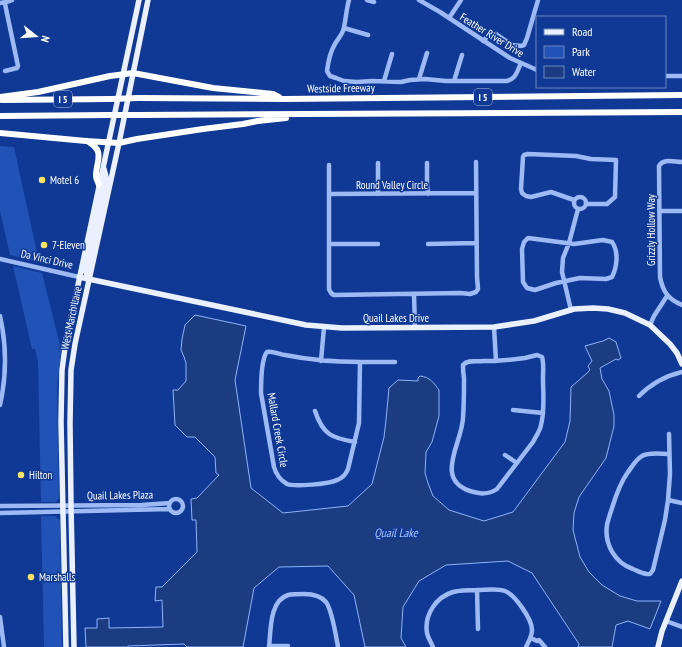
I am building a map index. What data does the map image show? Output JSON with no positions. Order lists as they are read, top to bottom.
{
  "streets": {
    "highway": ["Westside Freeway", "I 5"],
    "main road": ["Da Vinci Drive", "West March Lane", "Quail Lakes Drive"],
    "street": [
      "Feather River Drive",
      "Round Valley Circle",
      "Grizzly Hollow Way",
      "Mallard Creek Circle",
      "Quail Lakes Plaza"
    ]
  },
  "crossings": [
    ["Da Vinci Drive", "West March Lane"],
    ["Da Vinci Drive", "Quail Lakes Drive"],
    ["West March Lane", "Quail Lakes Drive"],
    ["West March Lane", "Quail Lakes Plaza"]
  ],
  "water": ["Quail Lake"],
  "places": [
    "Motel 6",
    "7-Eleven",
    "Hilton",
    "Marshalls"
  ],
  "legend": ["Road", "Park", "Water"],
  "north": "right"
}
